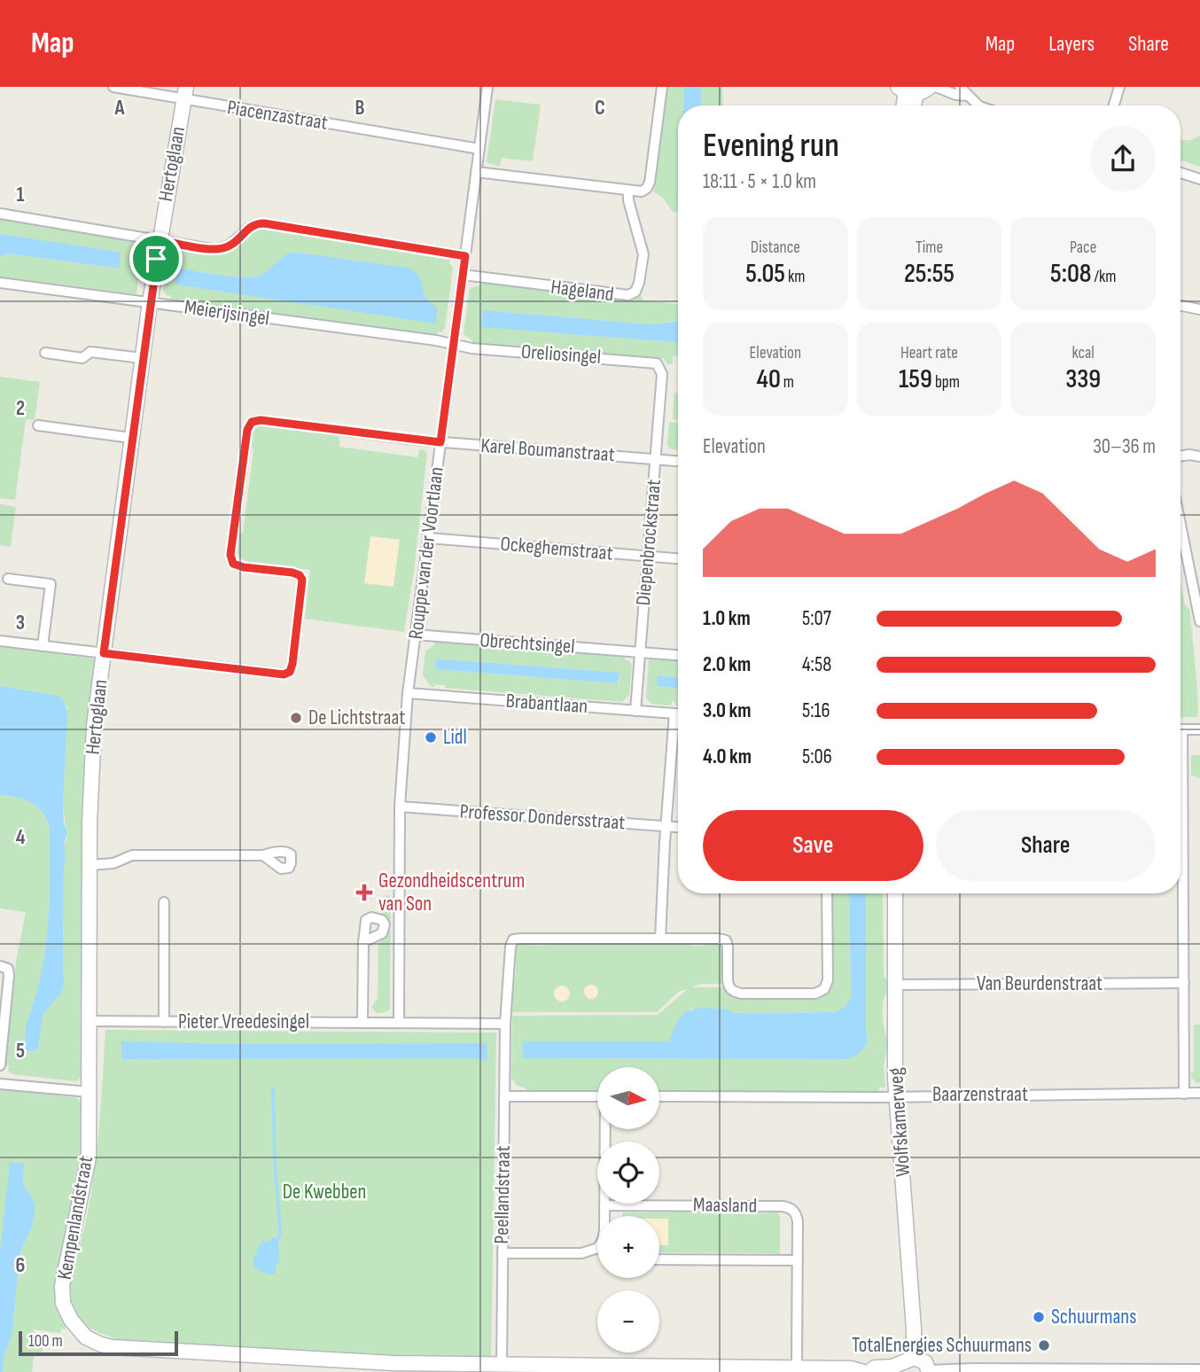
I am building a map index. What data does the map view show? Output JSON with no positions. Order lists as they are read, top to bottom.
{
  "streets": {
    "street": [
      "Piacenzastraat",
      "Hertoglaan",
      "Hageland",
      "Meierijsingel",
      "Oreliosingel",
      "Karel Boumanstraat",
      "Diepenbrockstraat",
      "Ockeghemstraat",
      "Rouppe van der Voortlaan",
      "Obrechtsingel",
      "Brabantlaan",
      "Professor Dondersstraat",
      "Van Beurdenstraat",
      "Pieter Vreedesingel",
      "Baarzenstraat",
      "Wolfskamerweg",
      "Peellandstraat",
      "Maasland",
      "Kempenlandstraat"
    ]
  },
  "crossings": [
    ["Piacenzastraat", "Hertoglaan"],
    ["Piacenzastraat", "Rouppe van der Voortlaan"],
    ["Hertoglaan", "Meierijsingel"],
    ["Hertoglaan", "Karel Boumanstraat"],
    ["Hertoglaan", "Pieter Vreedesingel"],
    ["Hertoglaan", "Kempenlandstraat"],
    ["Hageland", "Rouppe van der Voortlaan"],
    ["Meierijsingel", "Oreliosingel"],
    ["Meierijsingel", "Rouppe van der Voortlaan"],
    ["Oreliosingel", "Diepenbrockstraat"],
    ["Oreliosingel", "Rouppe van der Voortlaan"],
    ["Karel Boumanstraat", "Diepenbrockstraat"],
    ["Karel Boumanstraat", "Rouppe van der Voortlaan"],
    ["Diepenbrockstraat", "Ockeghemstraat"],
    ["Diepenbrockstraat", "Obrechtsingel"],
    ["Diepenbrockstraat", "Brabantlaan"],
    ["Ockeghemstraat", "Rouppe van der Voortlaan"],
    ["Rouppe van der Voortlaan", "Obrechtsingel"],
    ["Rouppe van der Voortlaan", "Brabantlaan"],
    ["Rouppe van der Voortlaan", "Professor Dondersstraat"],
    ["Rouppe van der Voortlaan", "Pieter Vreedesingel"],
    ["Van Beurdenstraat", "Wolfskamerweg"],
    ["Pieter Vreedesingel", "Peellandstraat"],
    ["Baarzenstraat", "Wolfskamerweg"],
    ["Peellandstraat", "Kempenlandstraat"],
    ["Maasland", "Kempenlandstraat"]
  ],
  "parks": ["De Kwebben"],
  "places": {
    "other": [
      "De Lichtstraat",
      "Lidl",
      "Schuurmans",
      "TotalEnergies Schuurmans"
    ],
    "health": ["Gezondheidscentrum van Son"]
  },
  "scale_bar": "100 m",
  "north": "right",
  "page": {
    "header": "Map",
    "nav": ["Map", "Layers", "Share"],
    "heading": ["Evening run", "18:11 · 5 × 1.0 km"],
    "stats": [
      ["Distance", "5.05 km"],
      ["Time", "25:55"],
      ["Pace", "5:08 /km"],
      ["Elevation", "40 m"],
      ["Heart rate", "159 bpm"],
      ["kcal", "339"]
    ],
    "chart": ["Elevation", "30–36 m"],
    "list": [
      {
        "name": "1.0 km",
        "note": "5:07"
      },
      {
        "name": "2.0 km",
        "note": "4:58"
      },
      {
        "name": "3.0 km",
        "note": "5:16"
      },
      {
        "name": "4.0 km",
        "note": "5:06"
      }
    ],
    "buttons": ["Save", "Share"],
    "map_buttons": ["+", "−"],
    "scale": "100 m"
  },
  "grid": {
    "columns": ["A", "B", "C"],
    "rows": [
      "1",
      "2",
      "3",
      "4",
      "5",
      "6"
    ]
  }
}
